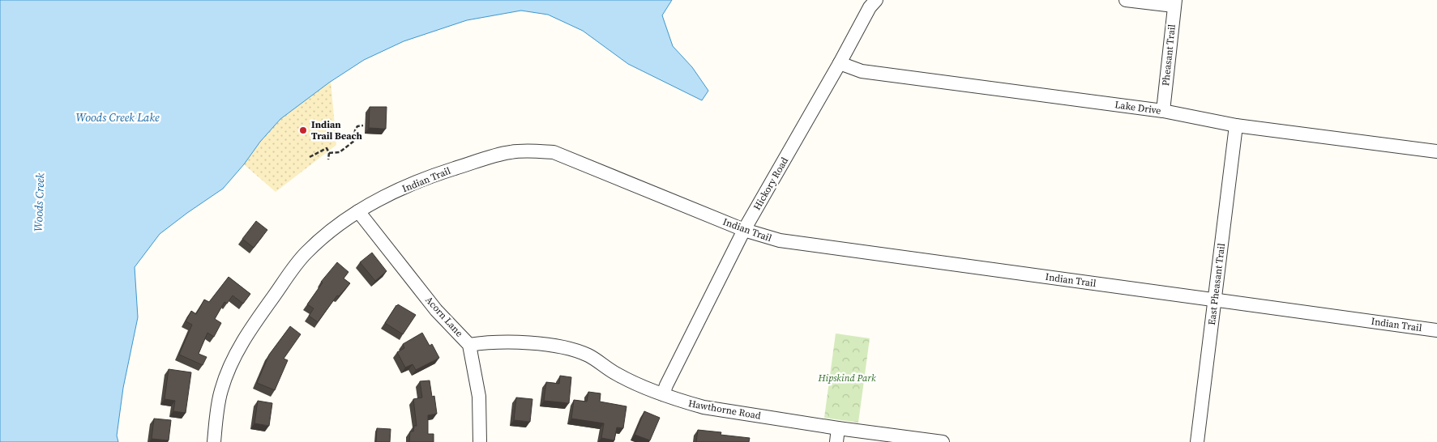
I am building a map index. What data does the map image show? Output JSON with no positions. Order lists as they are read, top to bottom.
{
  "streets": {
    "street": [
      "Pheasant Trail",
      "Lake Drive",
      "Indian Trail",
      "Hickory Road",
      "East Pheasant Trail",
      "Acorn Lane",
      "Hawthorne Road"
    ]
  },
  "crossings": [
    ["Pheasant Trail", "Lake Drive"],
    ["Lake Drive", "Hickory Road"],
    ["Lake Drive", "East Pheasant Trail"],
    ["Indian Trail", "Hickory Road"],
    ["Indian Trail", "East Pheasant Trail"],
    ["Indian Trail", "Acorn Lane"],
    ["Hickory Road", "Hawthorne Road"],
    ["Acorn Lane", "Hawthorne Road"]
  ],
  "water": ["Woods Creek Lake", "Woods Creek"],
  "parks": ["Hipskind Park"],
  "places": ["Indian Trail Beach"]
}
